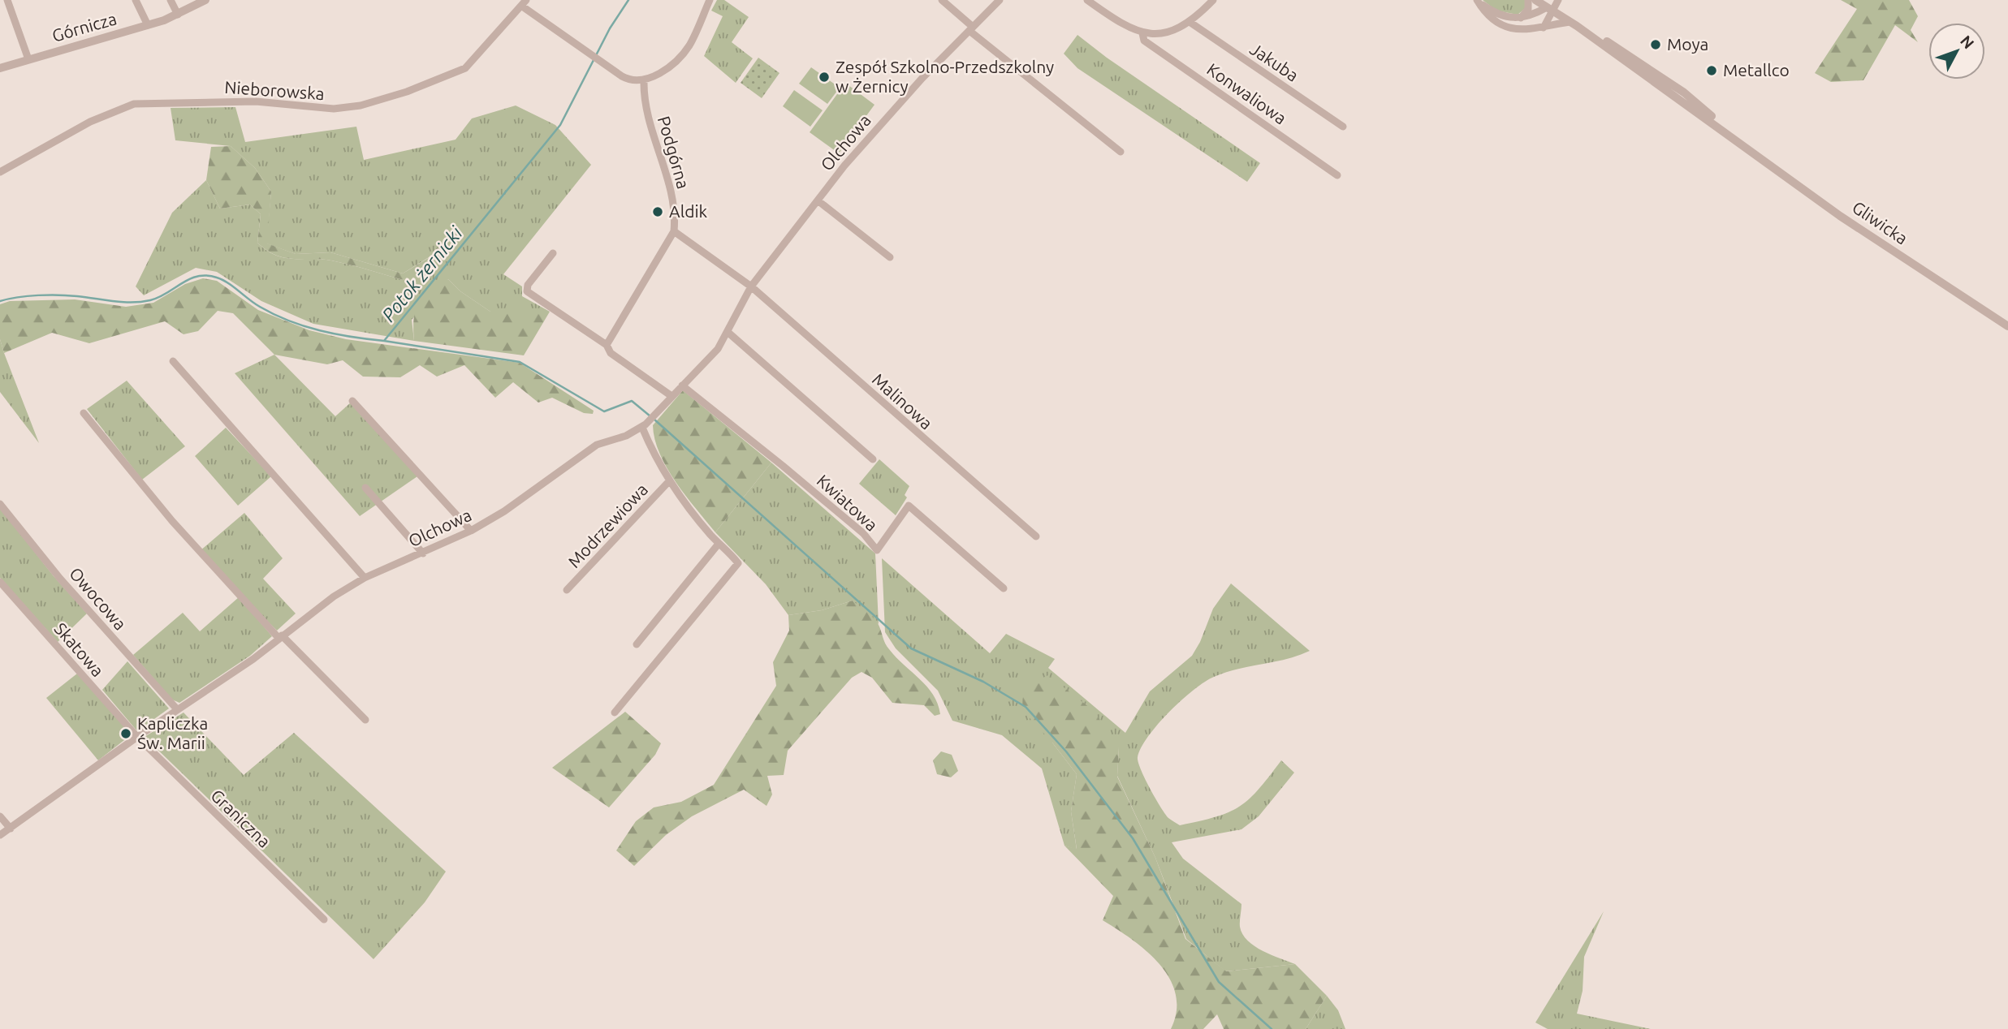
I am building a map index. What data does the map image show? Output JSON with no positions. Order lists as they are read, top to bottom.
{
  "streets": {
    "street": [
      "Górnicza",
      "Jakuba",
      "Nieborowska",
      "Konwaliowa",
      "Olchowa",
      "Podgórna",
      "Gliwicka",
      "Malinowa",
      "Kwiatowa",
      "Modrzewiowa",
      "Owocowa",
      "Skatowa",
      "Graniczna"
    ]
  },
  "crossings": [
    ["Olchowa", "Malinowa"],
    ["Olchowa", "Kwiatowa"],
    ["Olchowa", "Owocowa"],
    ["Olchowa", "Skatowa"],
    ["Olchowa", "Graniczna"],
    ["Skatowa", "Graniczna"]
  ],
  "water": ["Potok żernicki"],
  "places": [
    "Moya",
    "Metallco",
    "Zespół Szkolno-Przedszkolny w Żernicy",
    "Aldik",
    "Kapliczka Św. Marii"
  ],
  "north": "top right"
}
